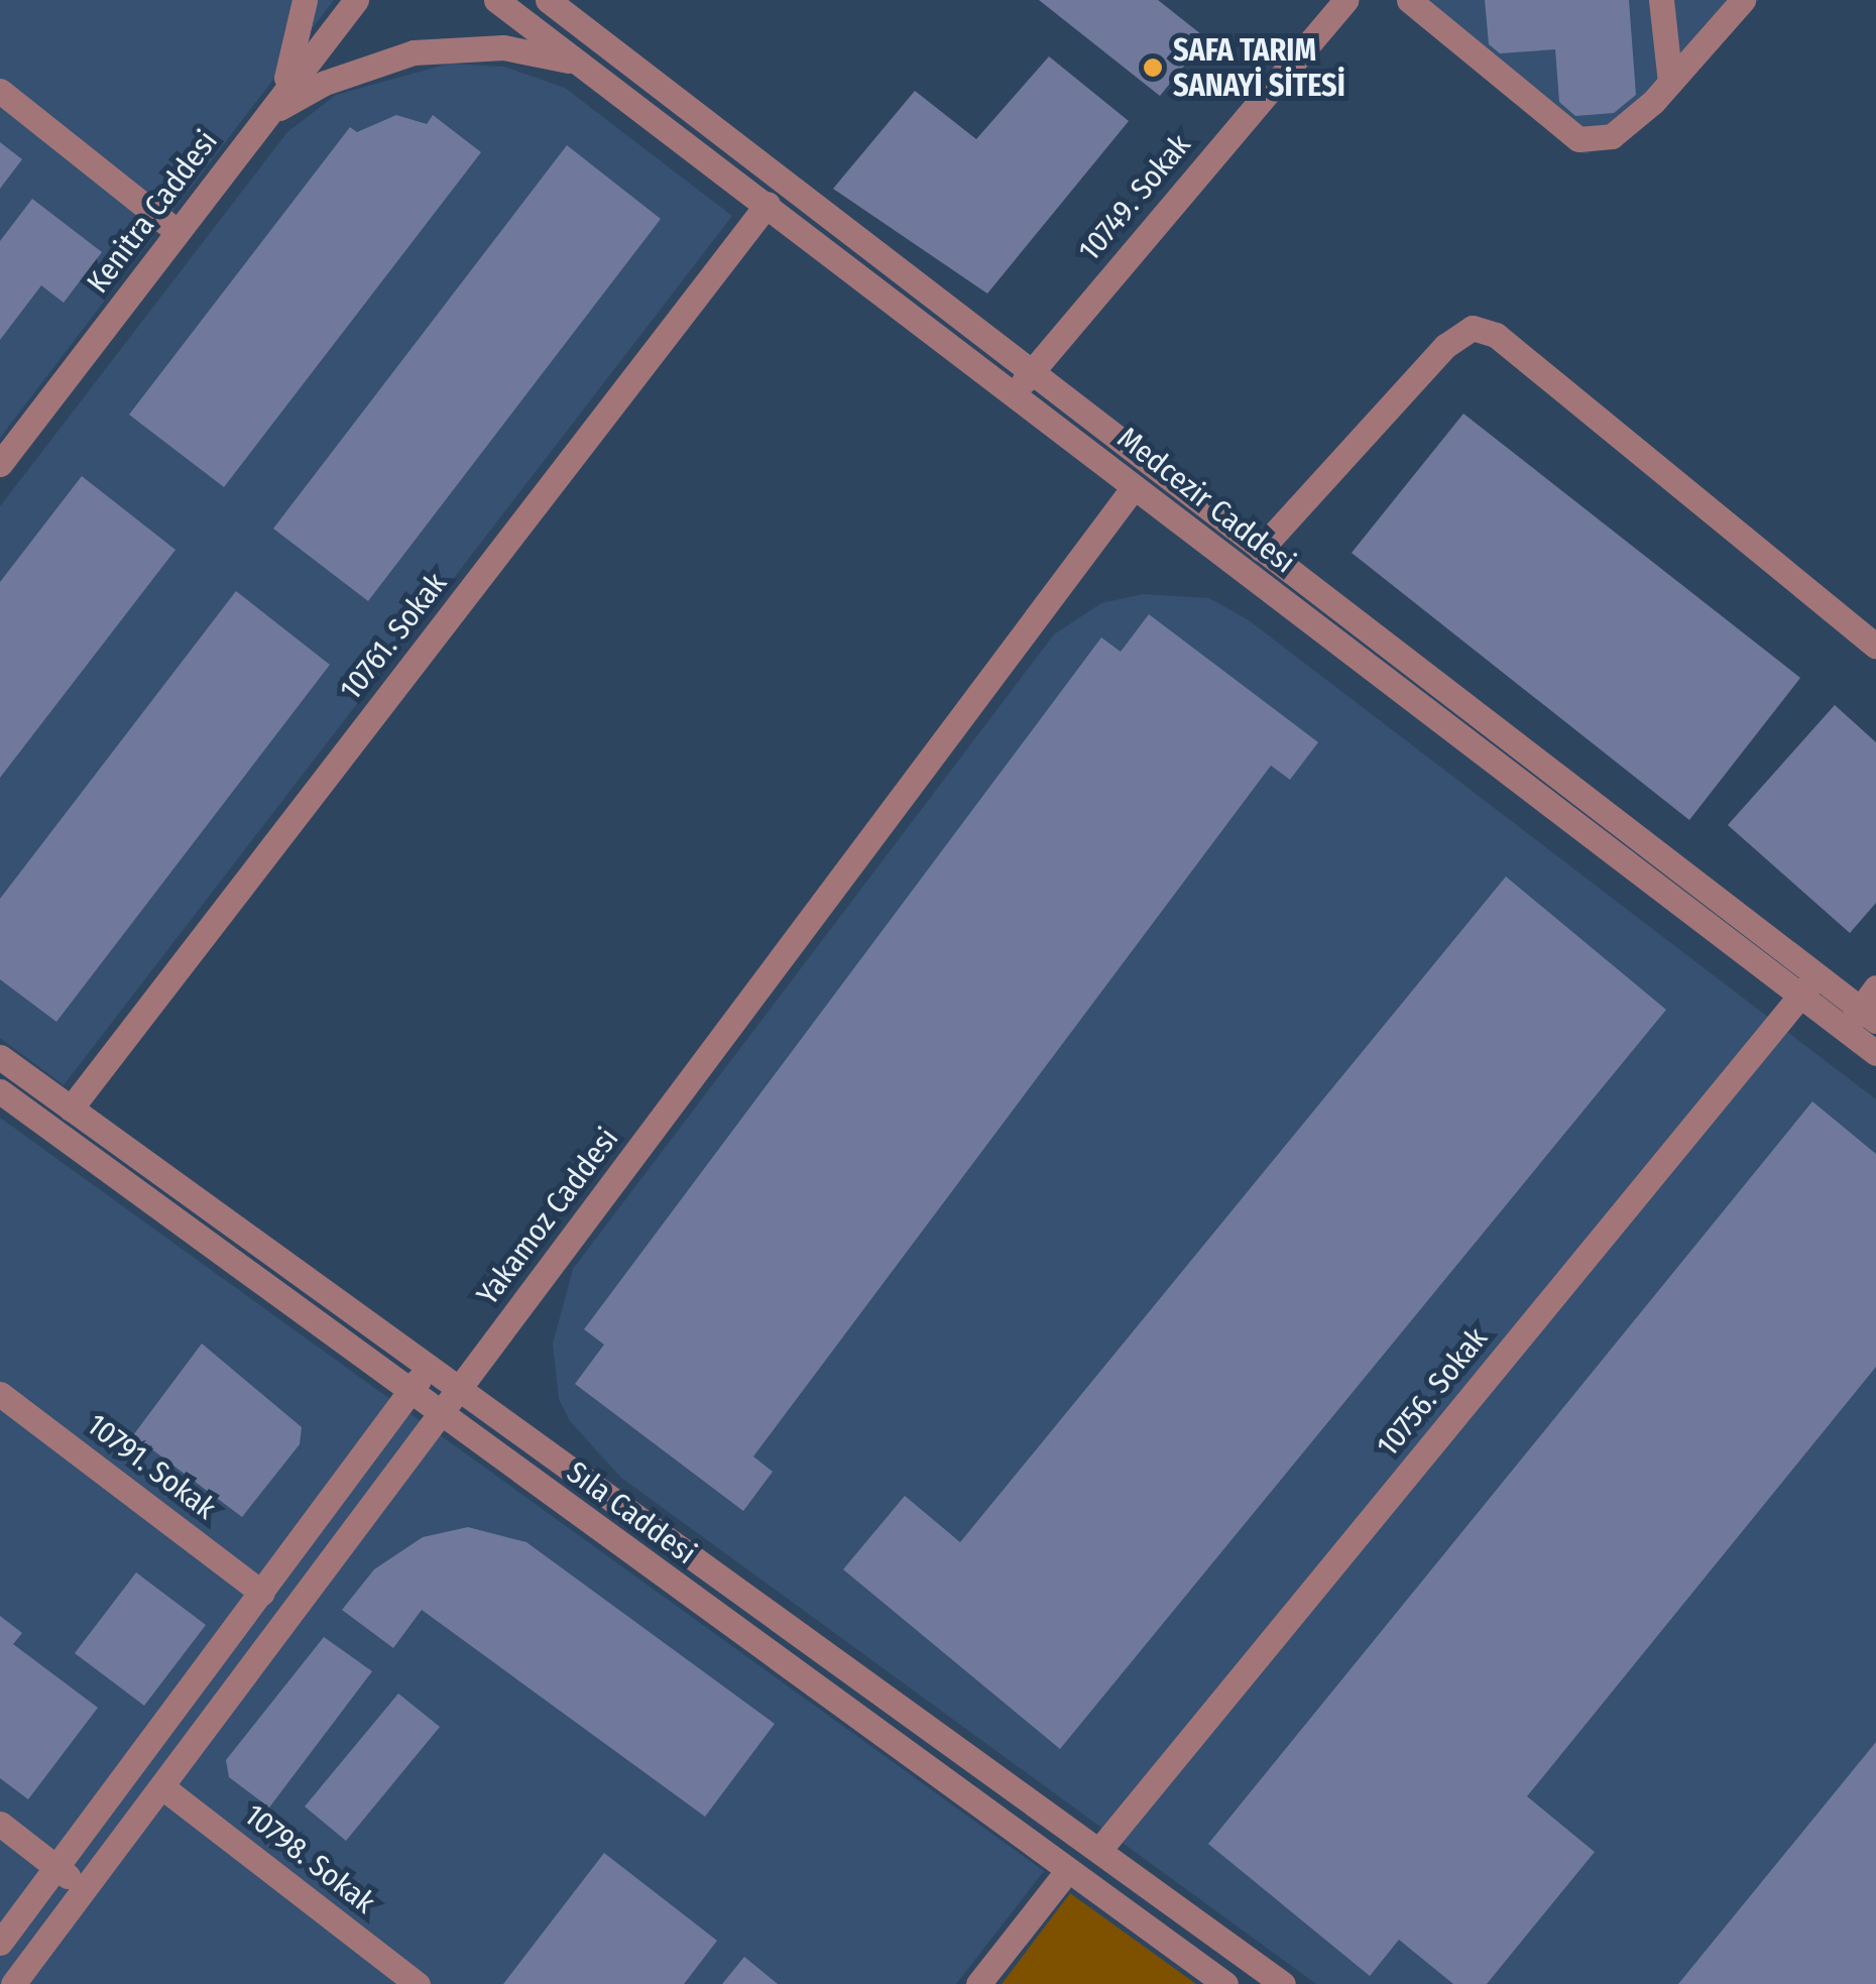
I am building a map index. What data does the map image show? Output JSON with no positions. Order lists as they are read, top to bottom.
{
  "streets": {
    "street": [
      "10749. Sokak",
      "Kenitra Caddesi",
      "Medcezir Caddesi",
      "10761. Sokak",
      "Yakamoz Caddesi",
      "10756. Sokak",
      "10791. Sokak",
      "Sıla Caddesi",
      "10798. Sokak"
    ]
  },
  "crossings": [
    ["10749. Sokak", "Medcezir Caddesi"],
    ["Medcezir Caddesi", "10761. Sokak"],
    ["Medcezir Caddesi", "Yakamoz Caddesi"],
    ["Medcezir Caddesi", "10756. Sokak"],
    ["Yakamoz Caddesi", "Sıla Caddesi"],
    ["Yakamoz Caddesi", "10798. Sokak"]
  ],
  "places": ["SAFA TARIM SANAYİ SİTESİ"]
}
